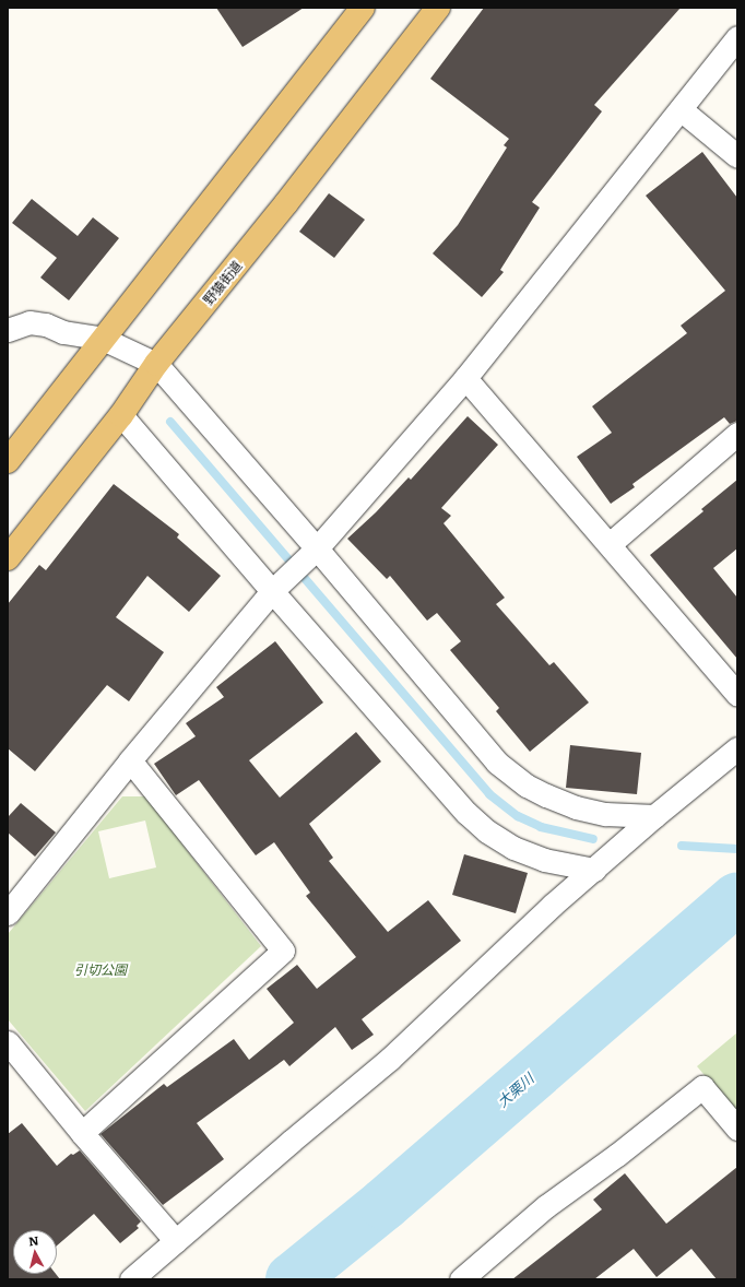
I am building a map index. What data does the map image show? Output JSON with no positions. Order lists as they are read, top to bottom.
{
  "streets": {
    "main road": ["野猿街道"]
  },
  "water": ["大栗川"],
  "parks": ["引切公園"],
  "north": "top"
}
